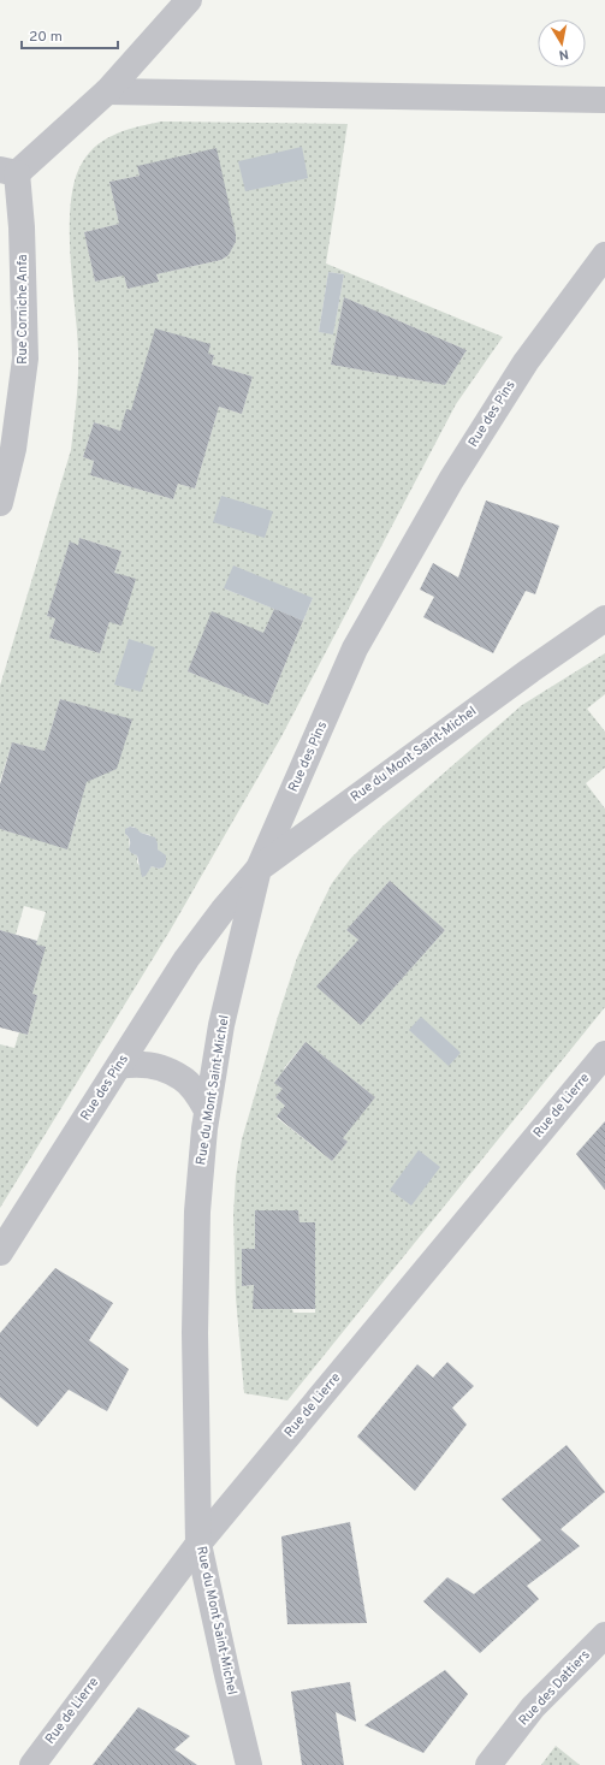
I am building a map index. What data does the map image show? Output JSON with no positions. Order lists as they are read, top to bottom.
{
  "streets": {
    "street": [
      "Rue Corniche Anfa",
      "Rue des Pins",
      "Rue du Mont Saint-Michel",
      "Rue de Lierre",
      "Rue des Dattiers"
    ]
  },
  "crossings": [
    ["Rue des Pins", "Rue du Mont Saint-Michel"],
    ["Rue du Mont Saint-Michel", "Rue de Lierre"]
  ],
  "scale_bar": "20 m",
  "north": "bottom"
}
